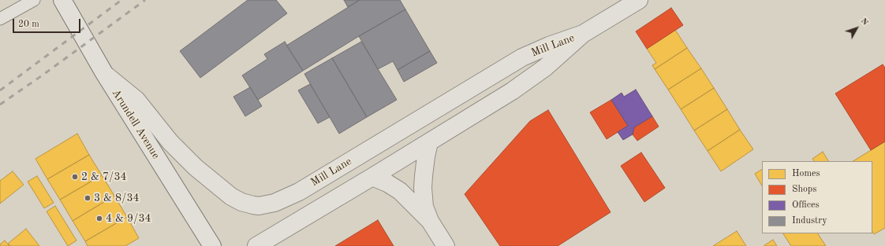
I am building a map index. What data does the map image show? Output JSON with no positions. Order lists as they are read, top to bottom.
{
  "streets": {
    "street": ["Mill Lane", "Arundell Avenue"]
  },
  "crossings": [
    ["Mill Lane", "Arundell Avenue"]
  ],
  "places": ["2 & 7/34", "3 & 8/34", "4 & 9/34"],
  "legend": [
    "Homes",
    "Shops",
    "Offices",
    "Industry"
  ],
  "scale_bar": "20 m",
  "north": "top right"
}
